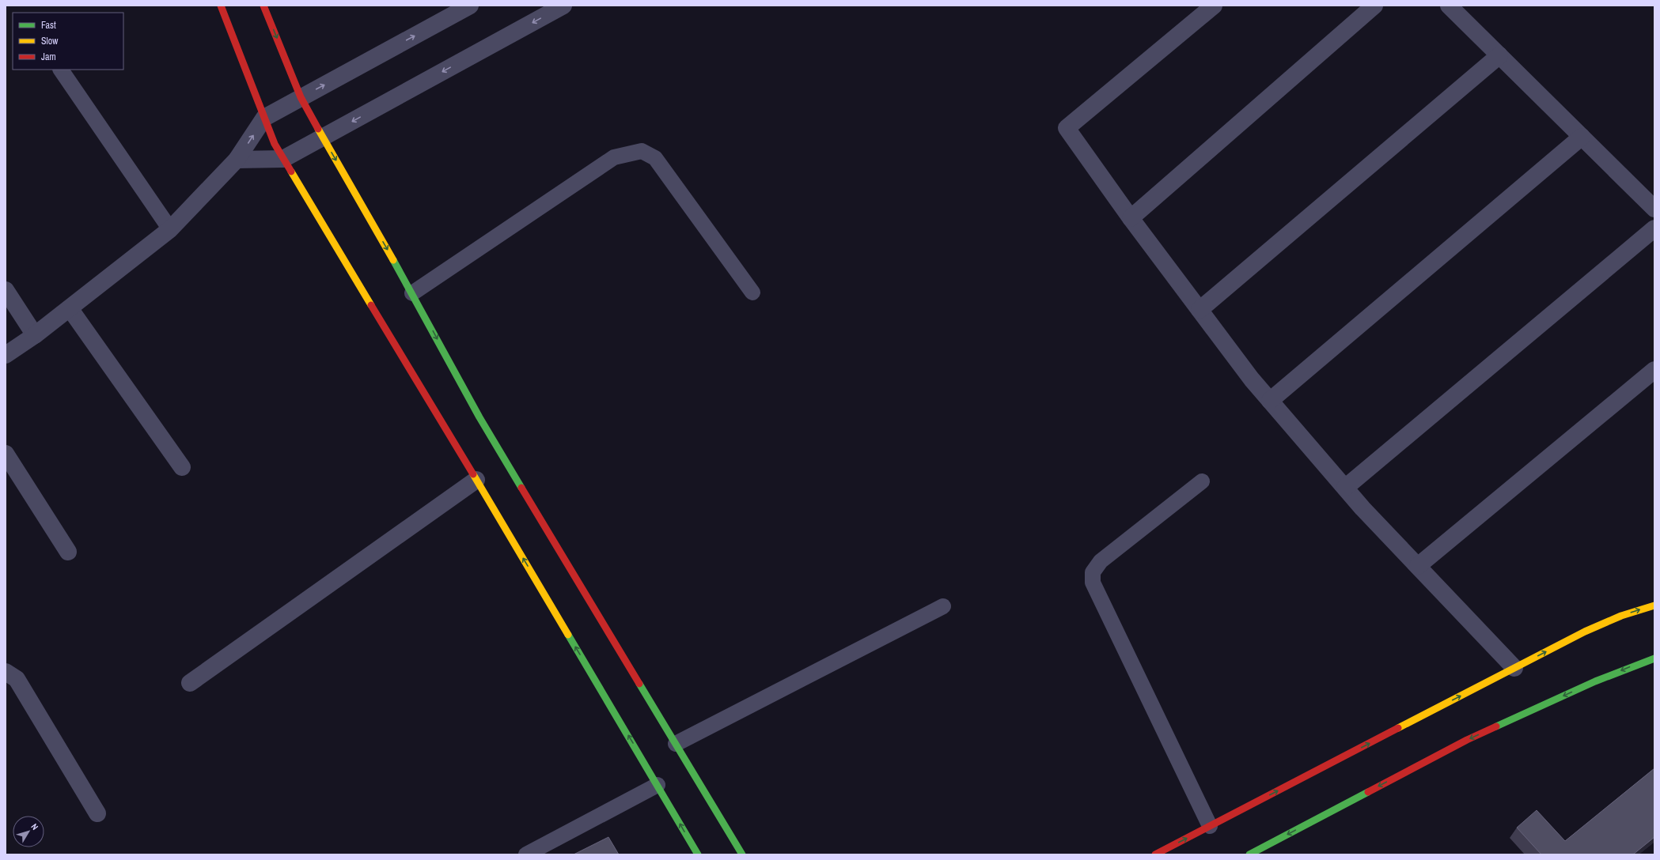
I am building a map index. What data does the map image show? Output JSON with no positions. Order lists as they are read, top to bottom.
{
  "legend": ["Fast", "Slow", "Jam"],
  "north": "top right"
}
